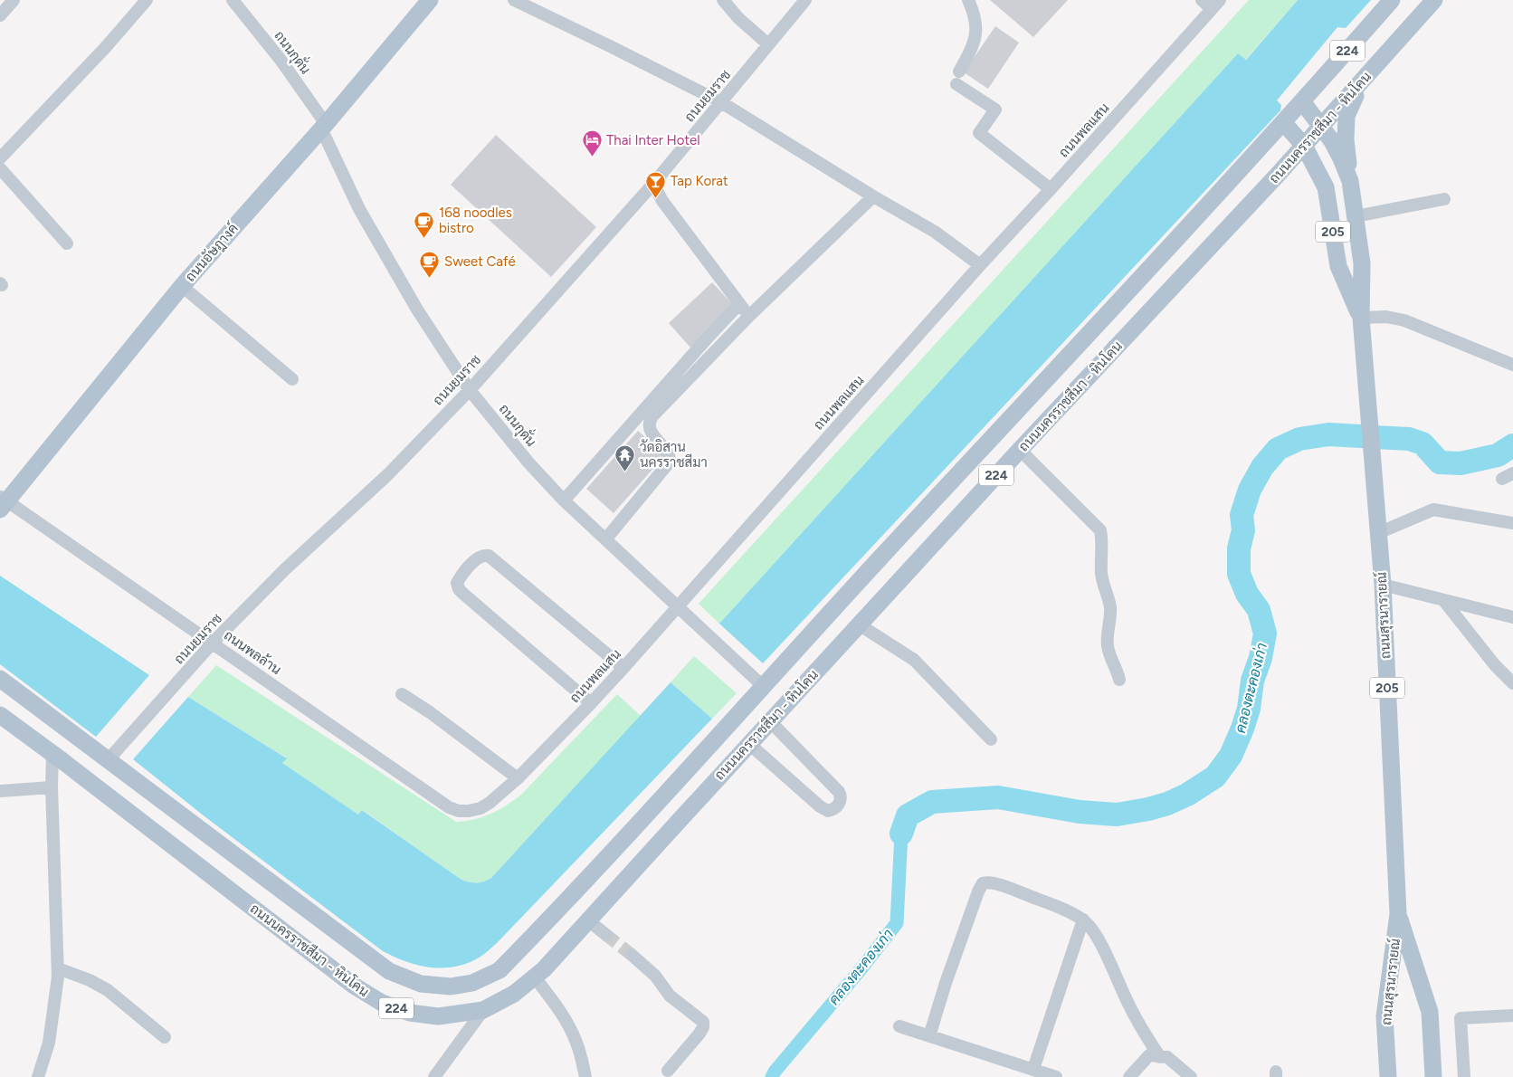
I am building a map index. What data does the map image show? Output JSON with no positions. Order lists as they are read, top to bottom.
{
  "streets": {
    "main road": [
      "224",
      "ถนนนครราชสีมา - หินโคน",
      "205",
      "ถนนอัษฎางค์",
      "ถนนสุรนารายณ์"
    ],
    "street": [
      "ถนนกุดั่น",
      "ถนนยมราช",
      "ถนนพลแสน",
      "ถนนพลล้าน"
    ]
  },
  "crossings": [
    ["ถนนกุดั่น", "ถนนยมราช"],
    ["ถนนกุดั่น", "ถนนนครราชสีมา - หินโคน"],
    ["ถนนกุดั่น", "ถนนพลแสน"],
    ["ถนนกุดั่น", "ถนนอัษฎางค์"],
    ["ถนนยมราช", "ถนนนครราชสีมา - หินโคน"],
    ["ถนนยมราช", "ถนนพลล้าน"],
    ["ถนนนครราชสีมา - หินโคน", "ถนนสุรนารายณ์"],
    ["ถนนพลแสน", "ถนนพลล้าน"],
    ["ถนนอัษฎางค์", "ถนนพลล้าน"]
  ],
  "water": ["คลองตะคองเก่า"],
  "places": {
    "hotel": ["Thai Inter Hotel"],
    "bar": ["Tap Korat"],
    "cafe": ["168 noodles bistro", "Sweet Café"],
    "temple": ["วัดอิสาน นครราชสีมา"]
  }
}
